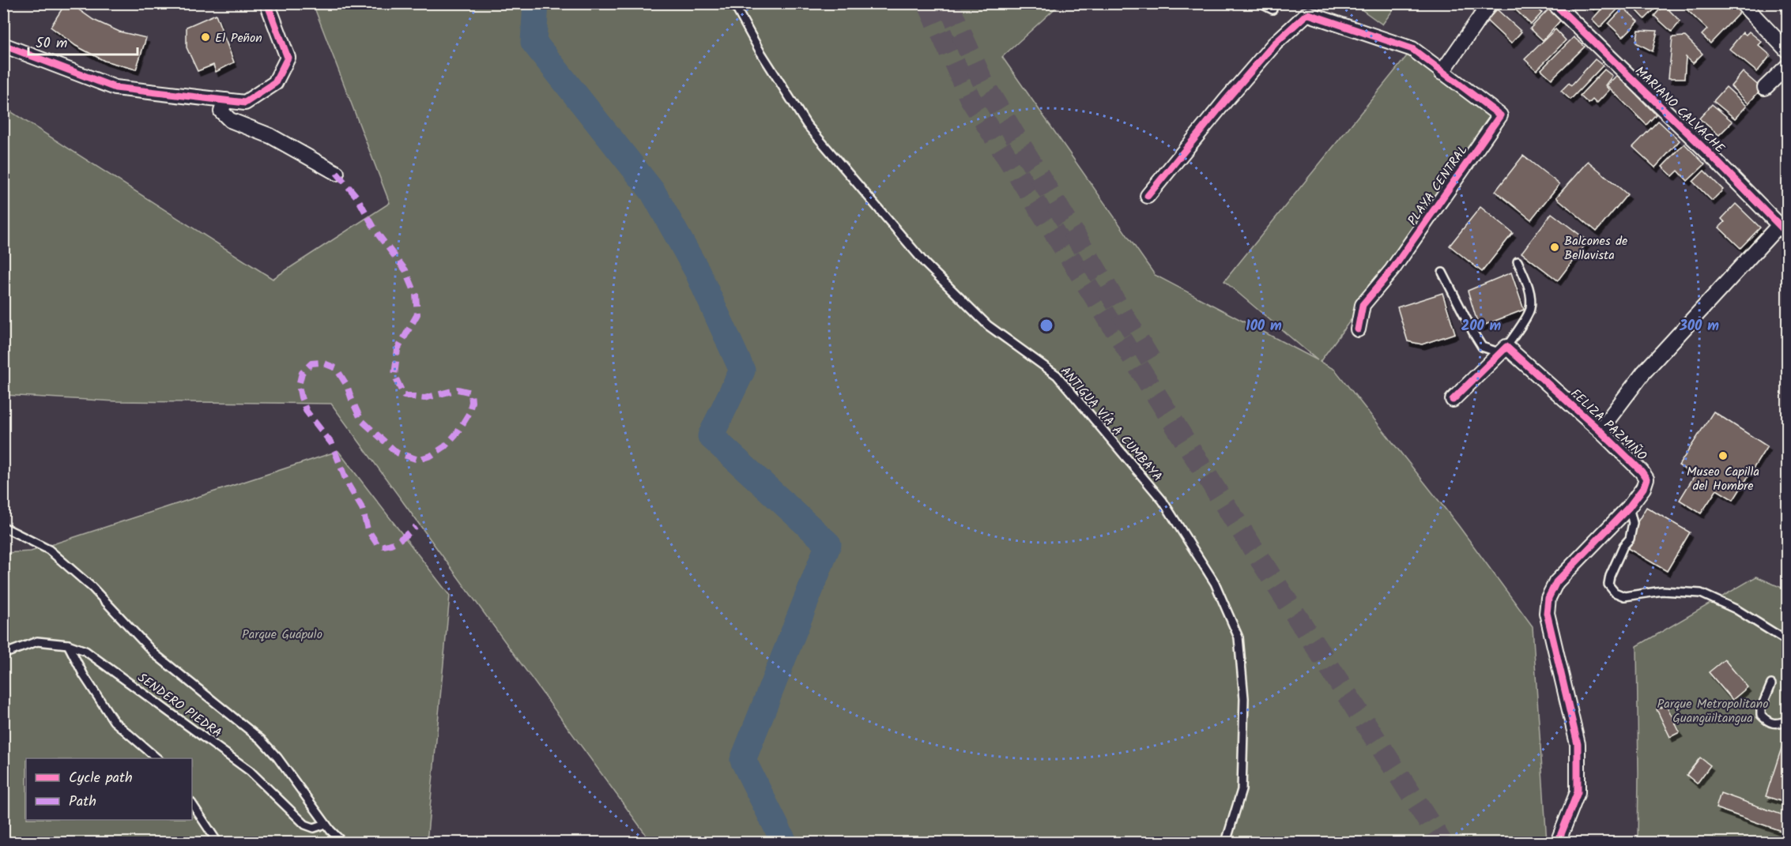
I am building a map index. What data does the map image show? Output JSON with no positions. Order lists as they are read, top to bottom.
{
  "streets": {
    "street": ["MARIANO CALVACHE", "PLAYA CENTRAL", "FELIZA PAZMIÑO"],
    "lane": ["ANTIGUA VÍA A CUMBAYA", "SENDERO PIEDRA"]
  },
  "parks": ["Parque Guápulo", "Parque Metropolitano Guangüiltangua"],
  "places": ["El Peñon", "Balcones de Bellavista", "Museo Capilla del Hombre"],
  "legend": ["Cycle path", "Path"],
  "scale_bar": "50 m",
  "rings": ["100 m", "200 m", "300 m"]
}
